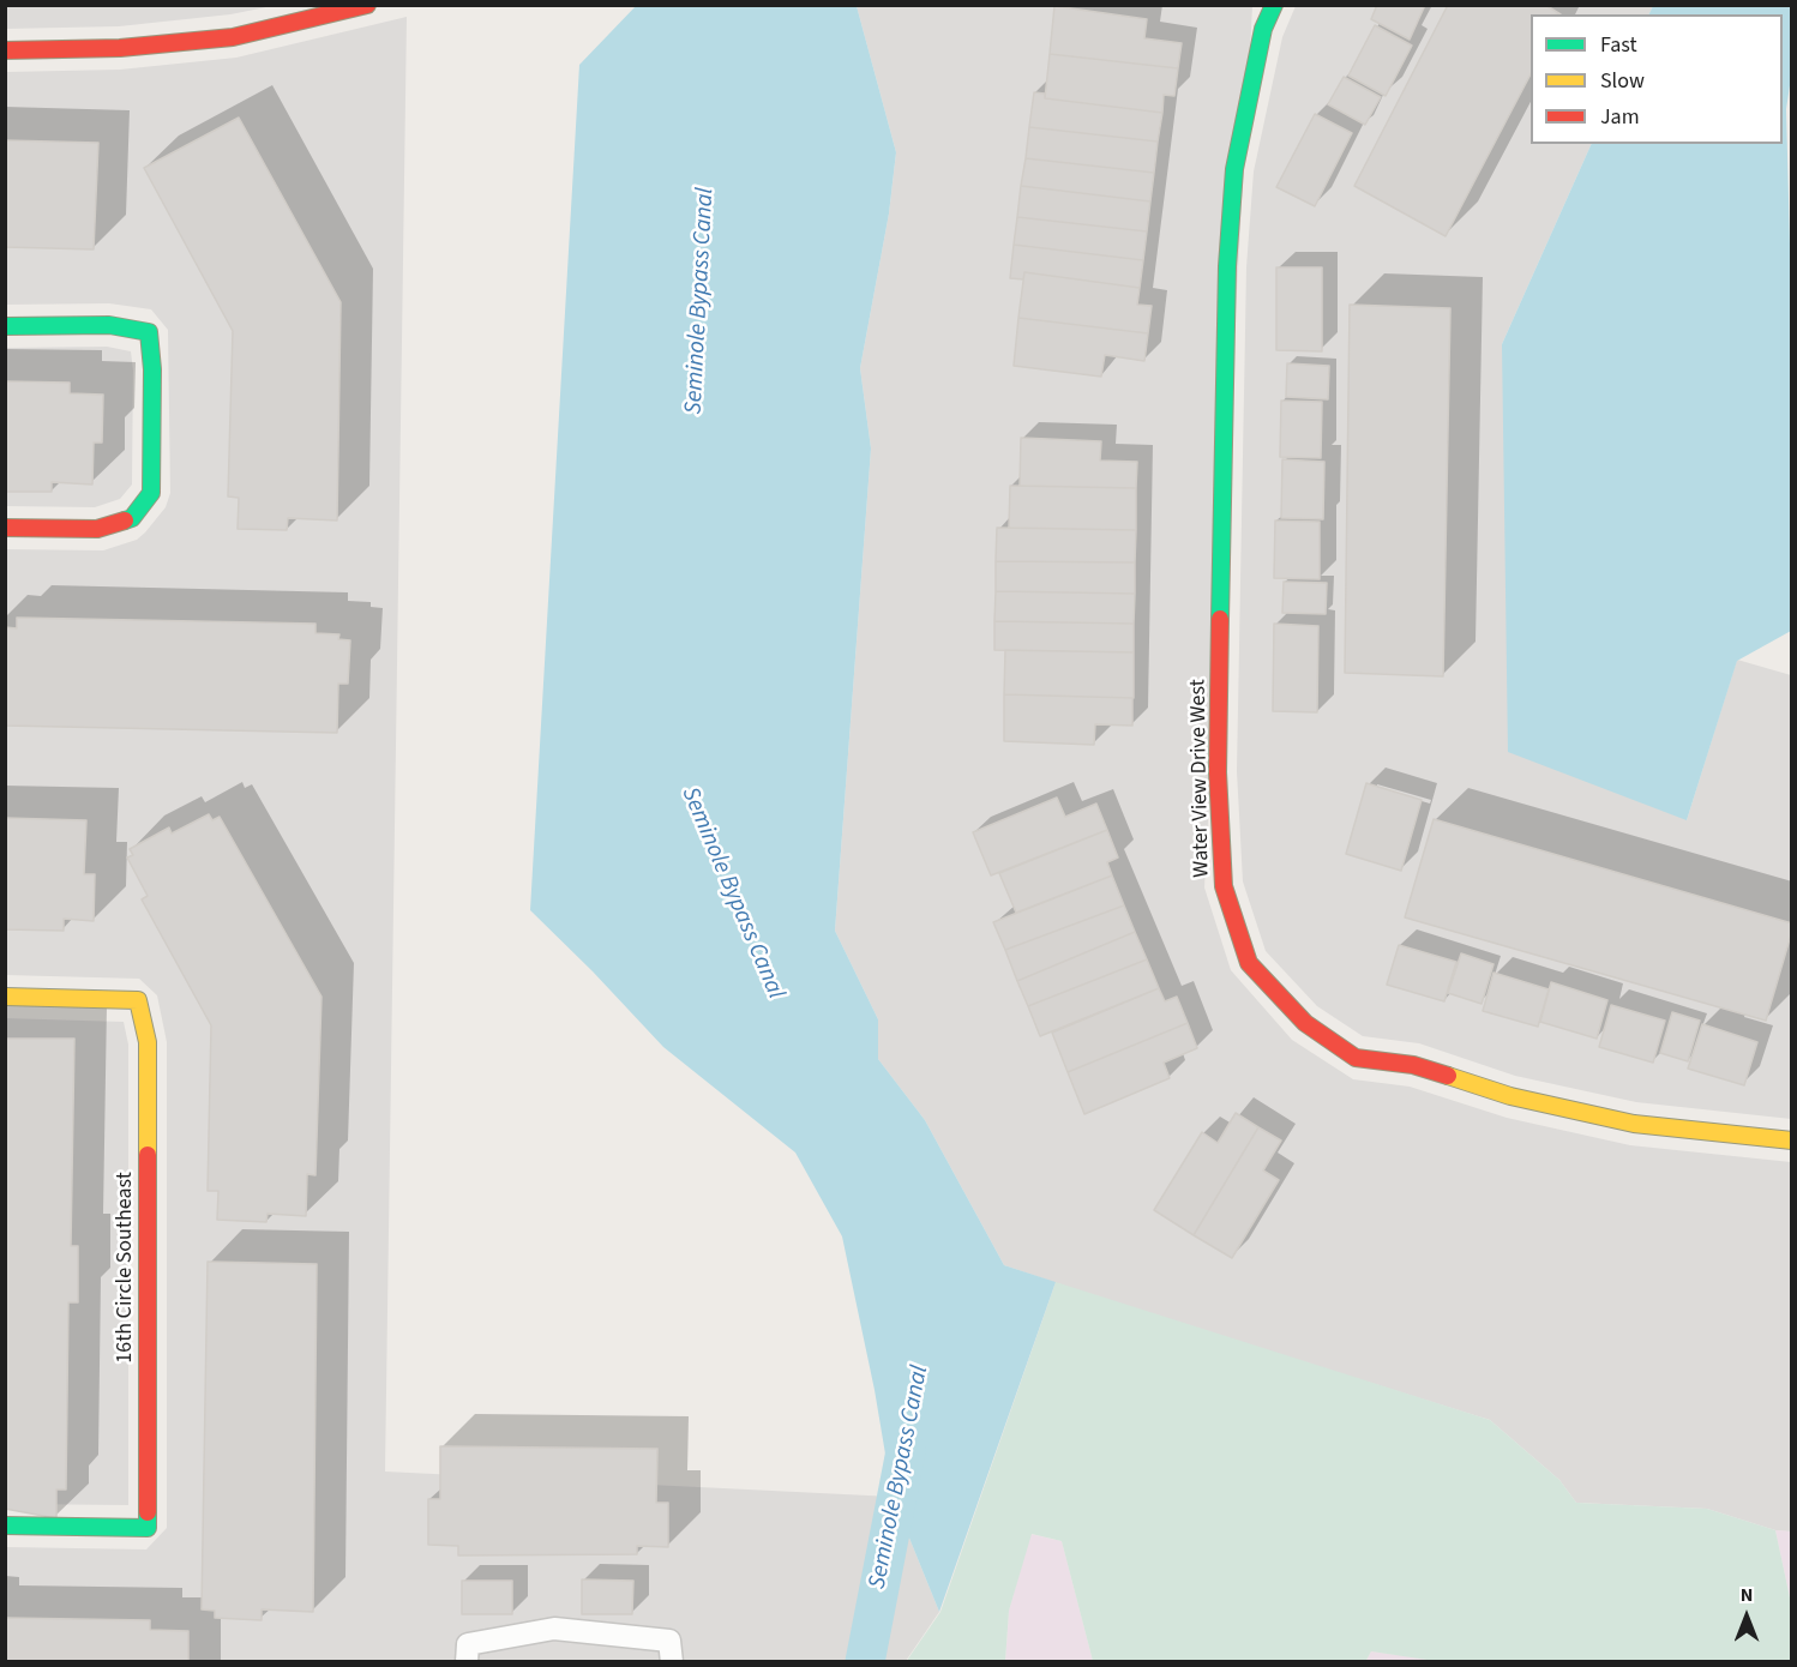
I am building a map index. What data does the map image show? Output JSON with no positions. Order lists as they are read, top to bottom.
{
  "streets": {
    "street": ["Water View Drive West", "16th Circle Southeast"]
  },
  "water": ["Seminole Bypass Canal"],
  "legend": ["Fast", "Slow", "Jam"],
  "north": "top"
}
